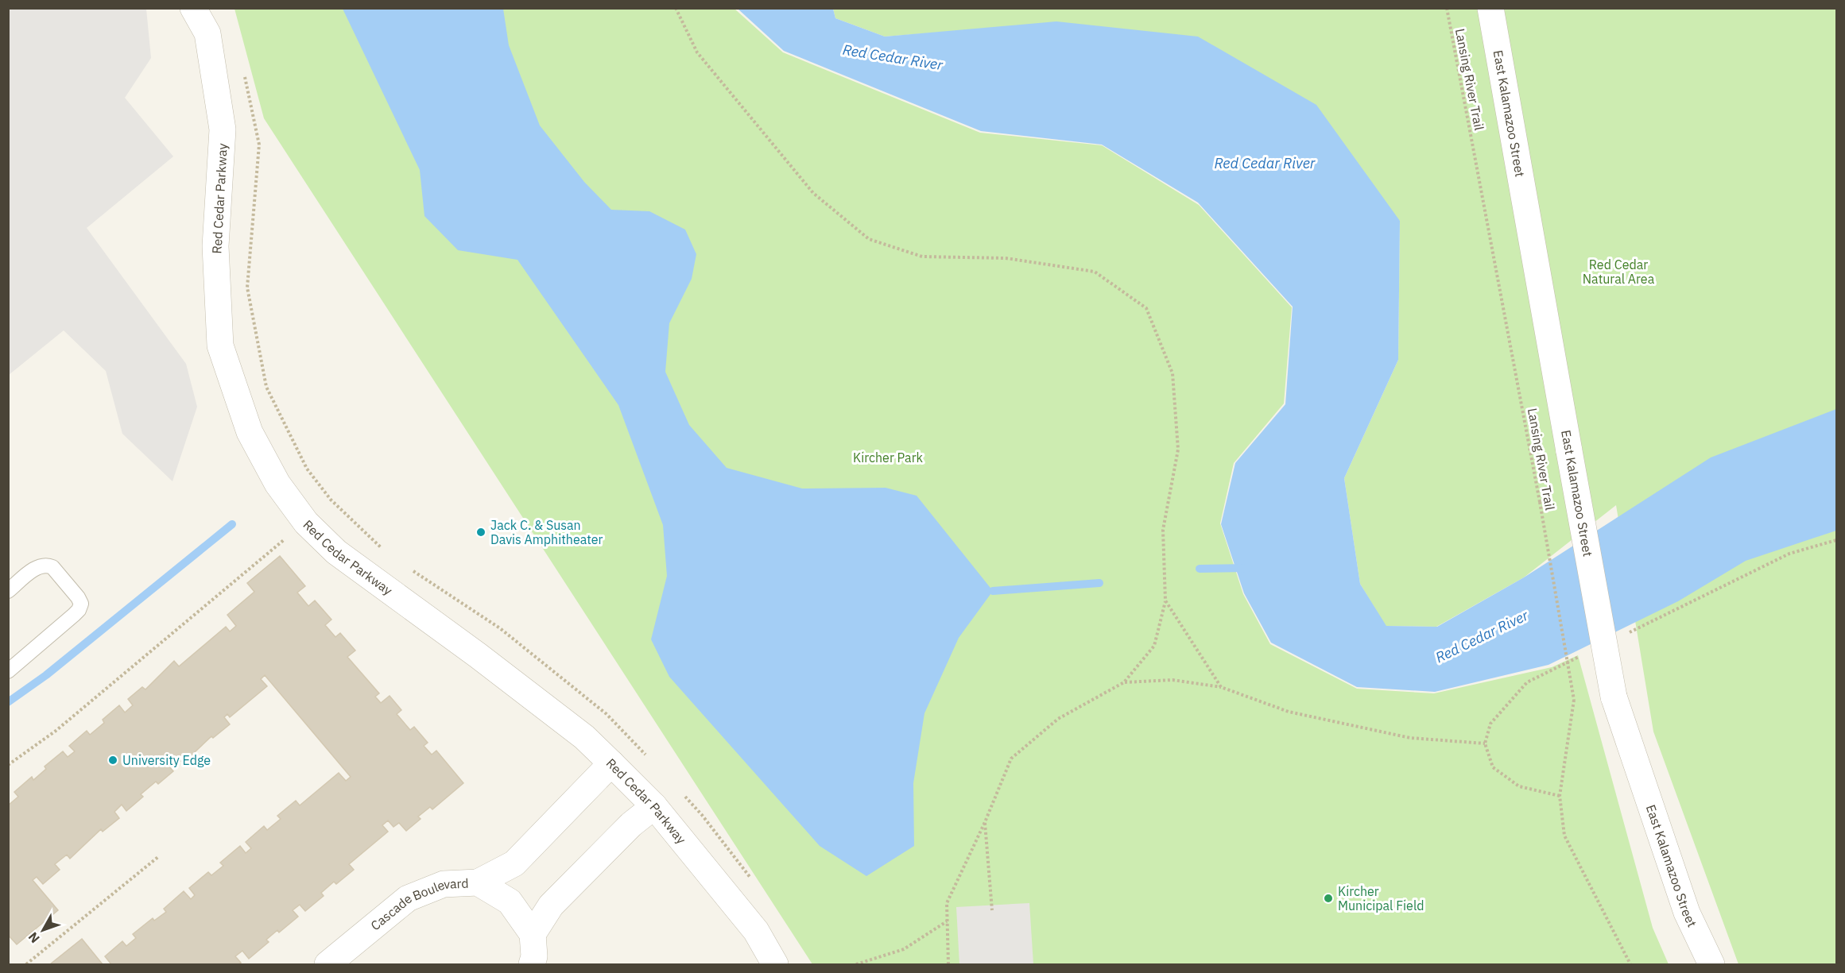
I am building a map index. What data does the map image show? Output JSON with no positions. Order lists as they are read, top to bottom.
{
  "streets": {
    "street": ["East Kalamazoo Street", "Red Cedar Parkway", "Cascade Boulevard"],
    "path": ["Lansing River Trail"]
  },
  "water": ["Red Cedar River"],
  "parks": ["Red Cedar Natural Area", "Kircher Park"],
  "places": ["Jack C. & Susan Davis Amphitheater", "University Edge", "Kircher Municipal Field"],
  "north": "bottom left"
}
